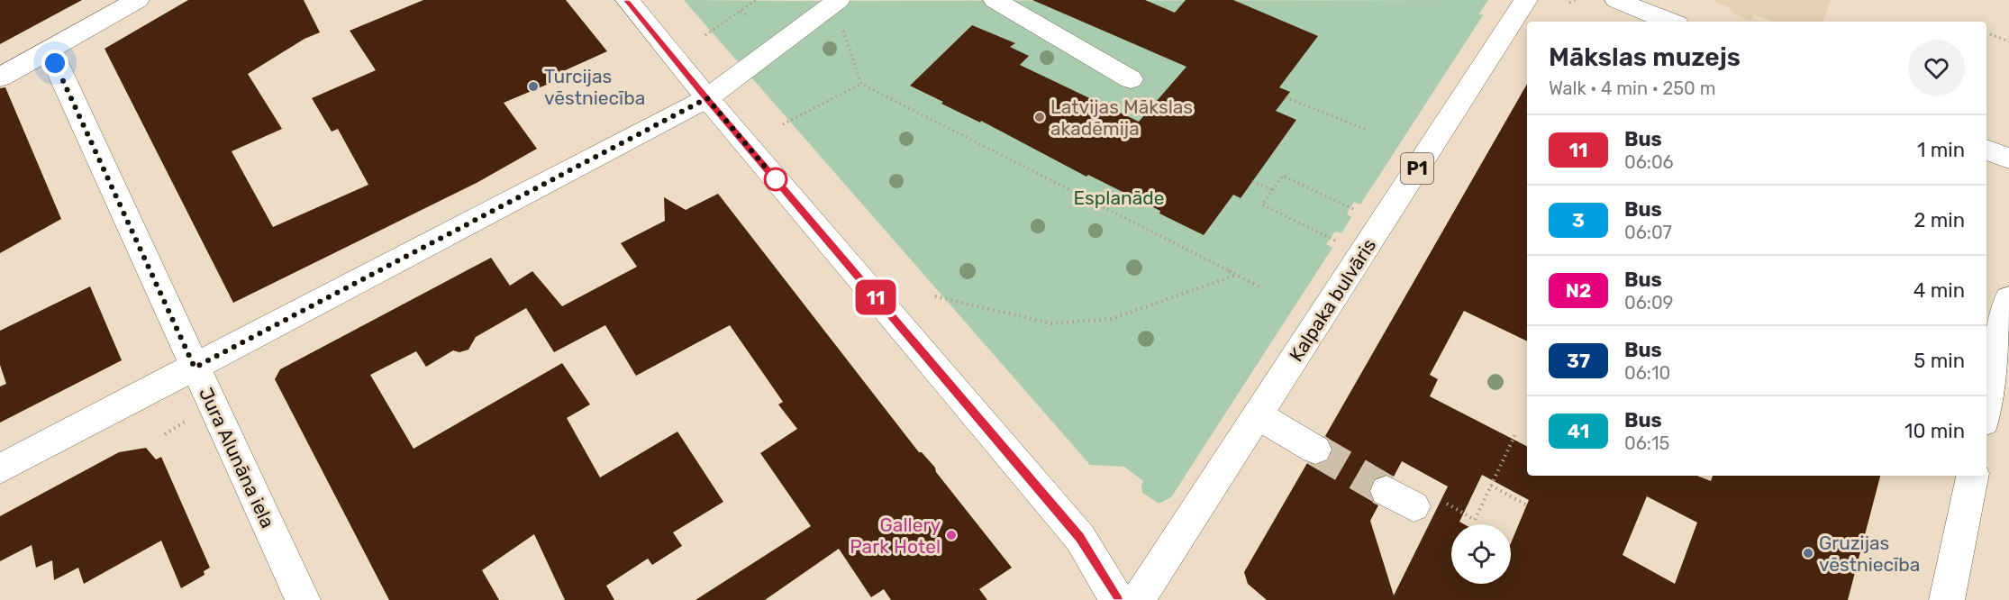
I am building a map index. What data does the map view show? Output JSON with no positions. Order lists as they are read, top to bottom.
{
  "streets": {
    "main road": ["P1", "Kalpaka bulvāris", "Jura Alunāna iela"]
  },
  "parks": ["Esplanāde"],
  "places": [
    "Turcijas vēstniecība",
    "Latvijas Mākslas akadēmija",
    "Gallery Park Hotel",
    "Gruzijas vēstniecība"
  ],
  "lines": ["bus line 11"],
  "page": {
    "on_map": "11",
    "heading": ["Mākslas muzejs", "Walk · 4 min · 250 m"],
    "list": [
      {
        "mark": "11",
        "name": "Bus",
        "note": "06:06",
        "value": "1 min"
      },
      {
        "mark": "3",
        "name": "Bus",
        "note": "06:07",
        "value": "2 min"
      },
      {
        "mark": "N2",
        "name": "Bus",
        "note": "06:09",
        "value": "4 min"
      },
      {
        "mark": "37",
        "name": "Bus",
        "note": "06:10",
        "value": "5 min"
      },
      {
        "mark": "41",
        "name": "Bus",
        "note": "06:15",
        "value": "10 min"
      }
    ]
  }
}
